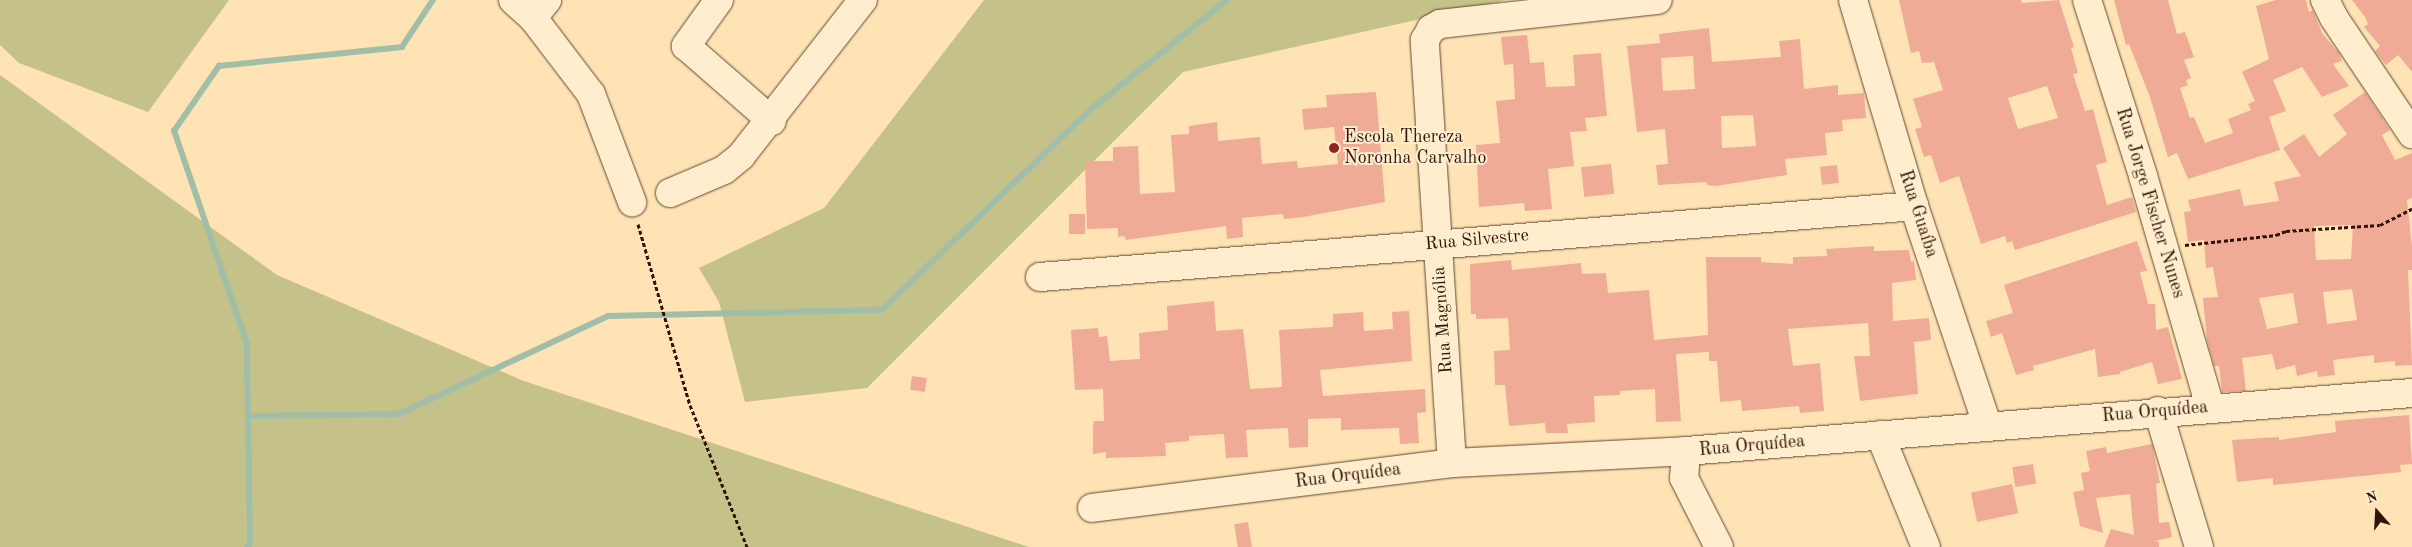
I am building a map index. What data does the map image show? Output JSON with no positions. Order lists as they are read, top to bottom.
{
  "streets": {
    "street": [
      "Rua Jorge Fischer Nunes",
      "Rua Guaíba",
      "Rua Silvestre",
      "Rua Magnólia",
      "Rua Orquídea"
    ]
  },
  "crossings": [
    ["Rua Jorge Fischer Nunes", "Rua Orquídea"],
    ["Rua Guaíba", "Rua Silvestre"],
    ["Rua Guaíba", "Rua Orquídea"],
    ["Rua Silvestre", "Rua Magnólia"],
    ["Rua Magnólia", "Rua Orquídea"]
  ],
  "places": ["Escola Thereza Noronha Carvalho"],
  "north": "top"
}
